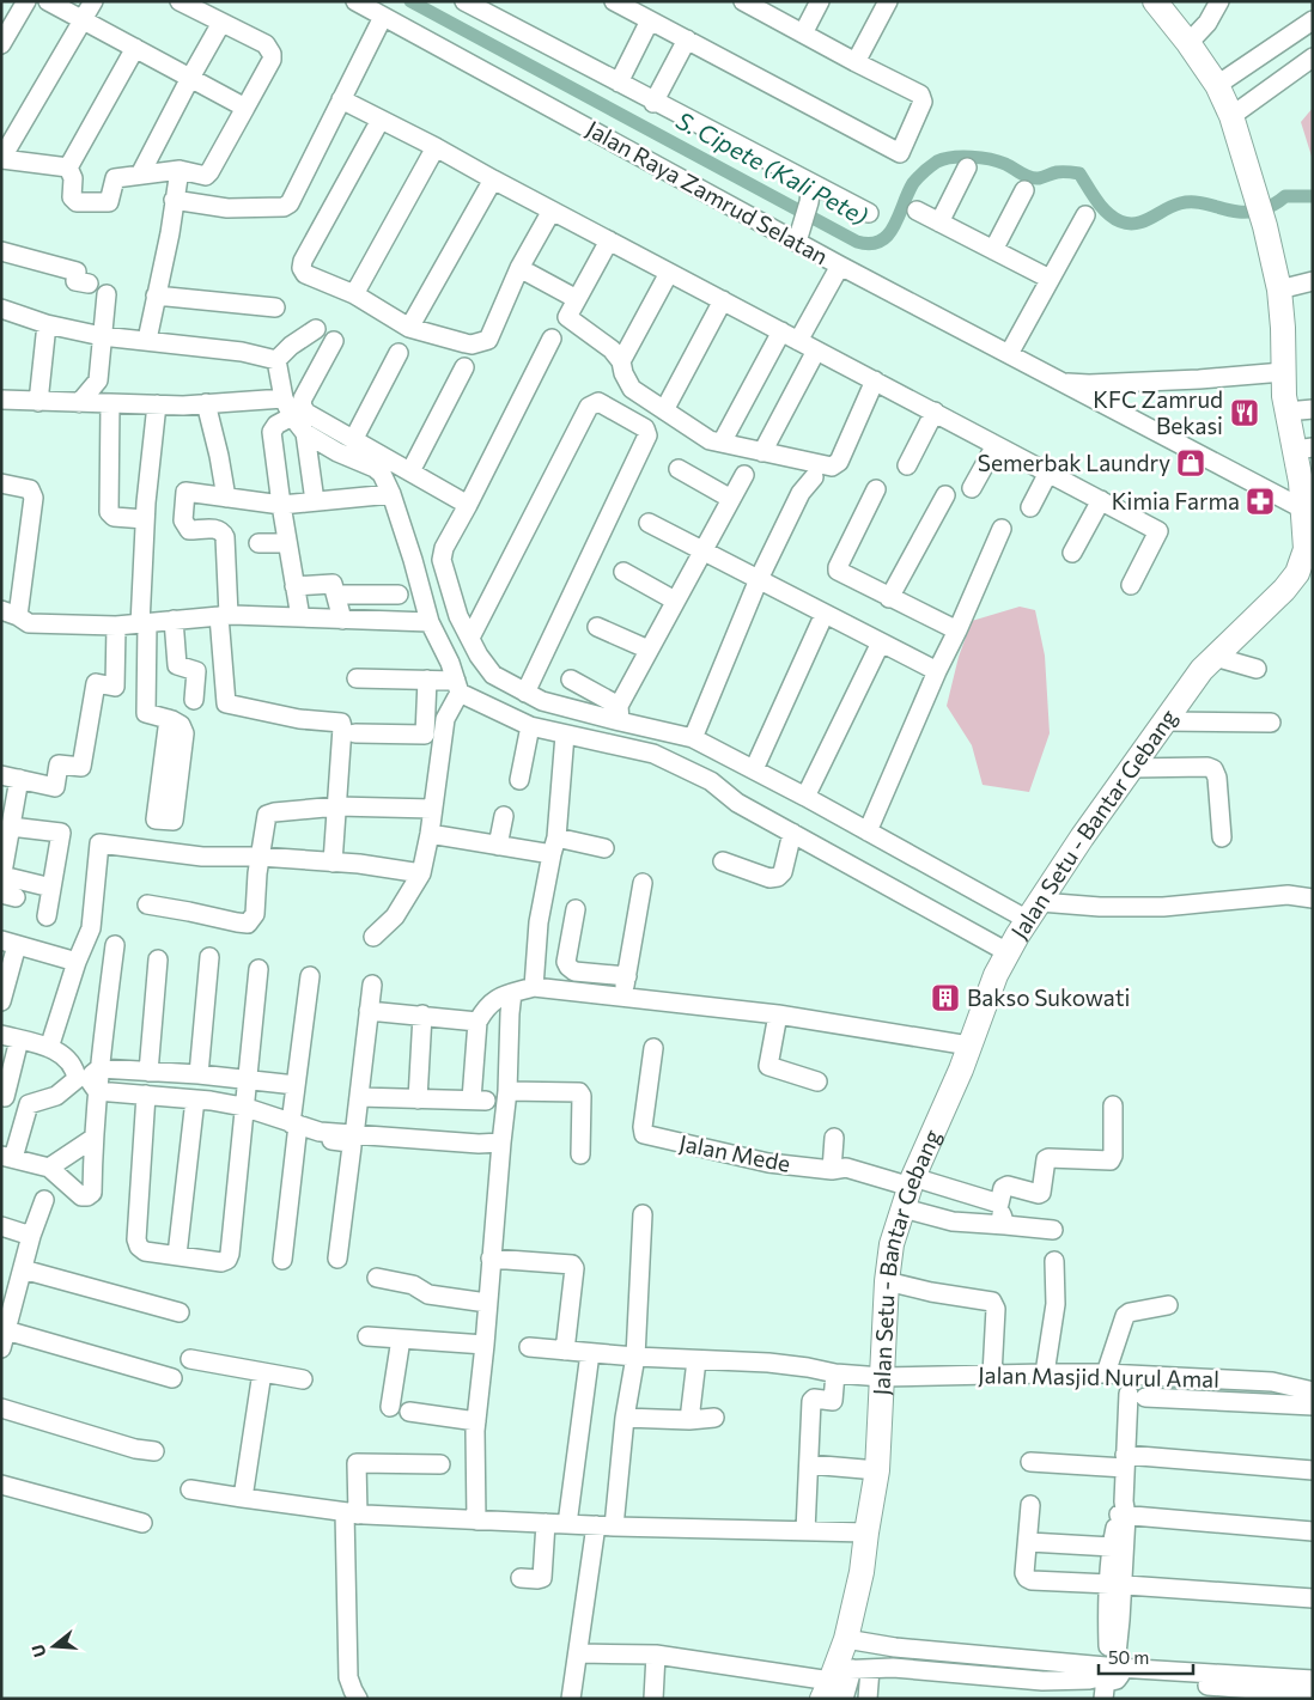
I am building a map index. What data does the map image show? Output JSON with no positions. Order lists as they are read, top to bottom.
{
  "streets": {
    "main road": ["Jalan Setu - Bantar Gebang"],
    "street": ["Jalan Raya Zamrud Selatan", "Jalan Mede", "Jalan Masjid Nurul Amal"]
  },
  "crossings": [
    ["Jalan Raya Zamrud Selatan", "Jalan Setu - Bantar Gebang"],
    ["Jalan Setu - Bantar Gebang", "Jalan Mede"],
    ["Jalan Setu - Bantar Gebang", "Jalan Masjid Nurul Amal"]
  ],
  "water": ["S. Cipete (Kali Pete)"],
  "places": {
    "restaurant": ["KFC Zamrud Bekasi"],
    "shop": ["Semerbak Laundry"],
    "pharmacy": ["Kimia Farma"],
    "building": ["Bakso Sukowati"]
  },
  "scale_bar": "50 m",
  "north": "left"
}
